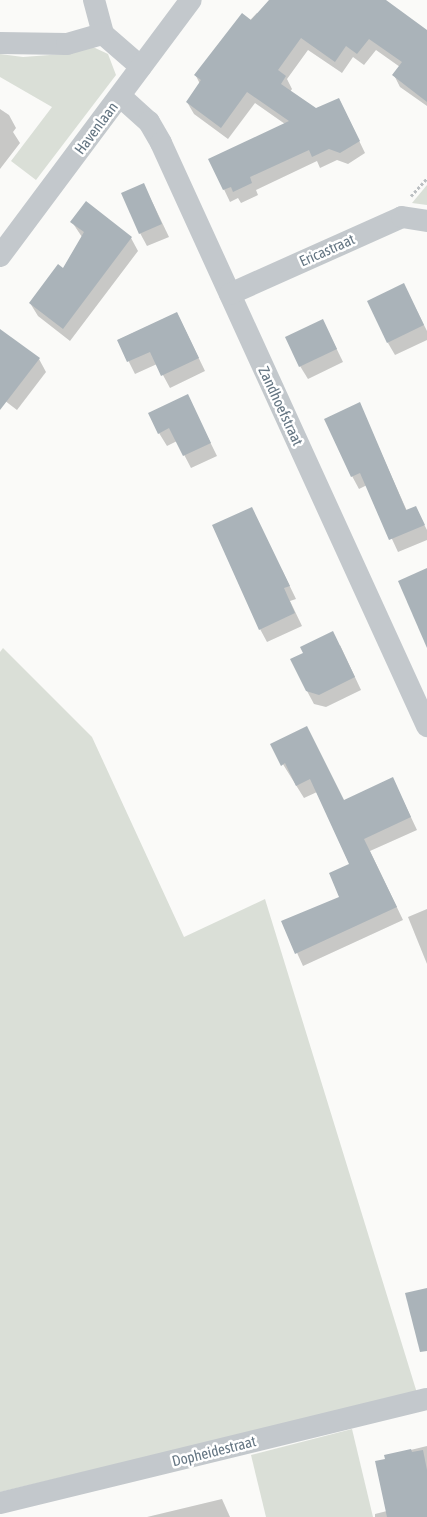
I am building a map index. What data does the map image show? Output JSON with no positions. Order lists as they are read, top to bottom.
{
  "streets": {
    "street": [
      "Havenlaan",
      "Ericastraat",
      "Zandhoefstraat",
      "Dopheidestraat"
    ]
  },
  "crossings": [
    ["Havenlaan", "Zandhoefstraat"],
    ["Ericastraat", "Zandhoefstraat"]
  ]
}
